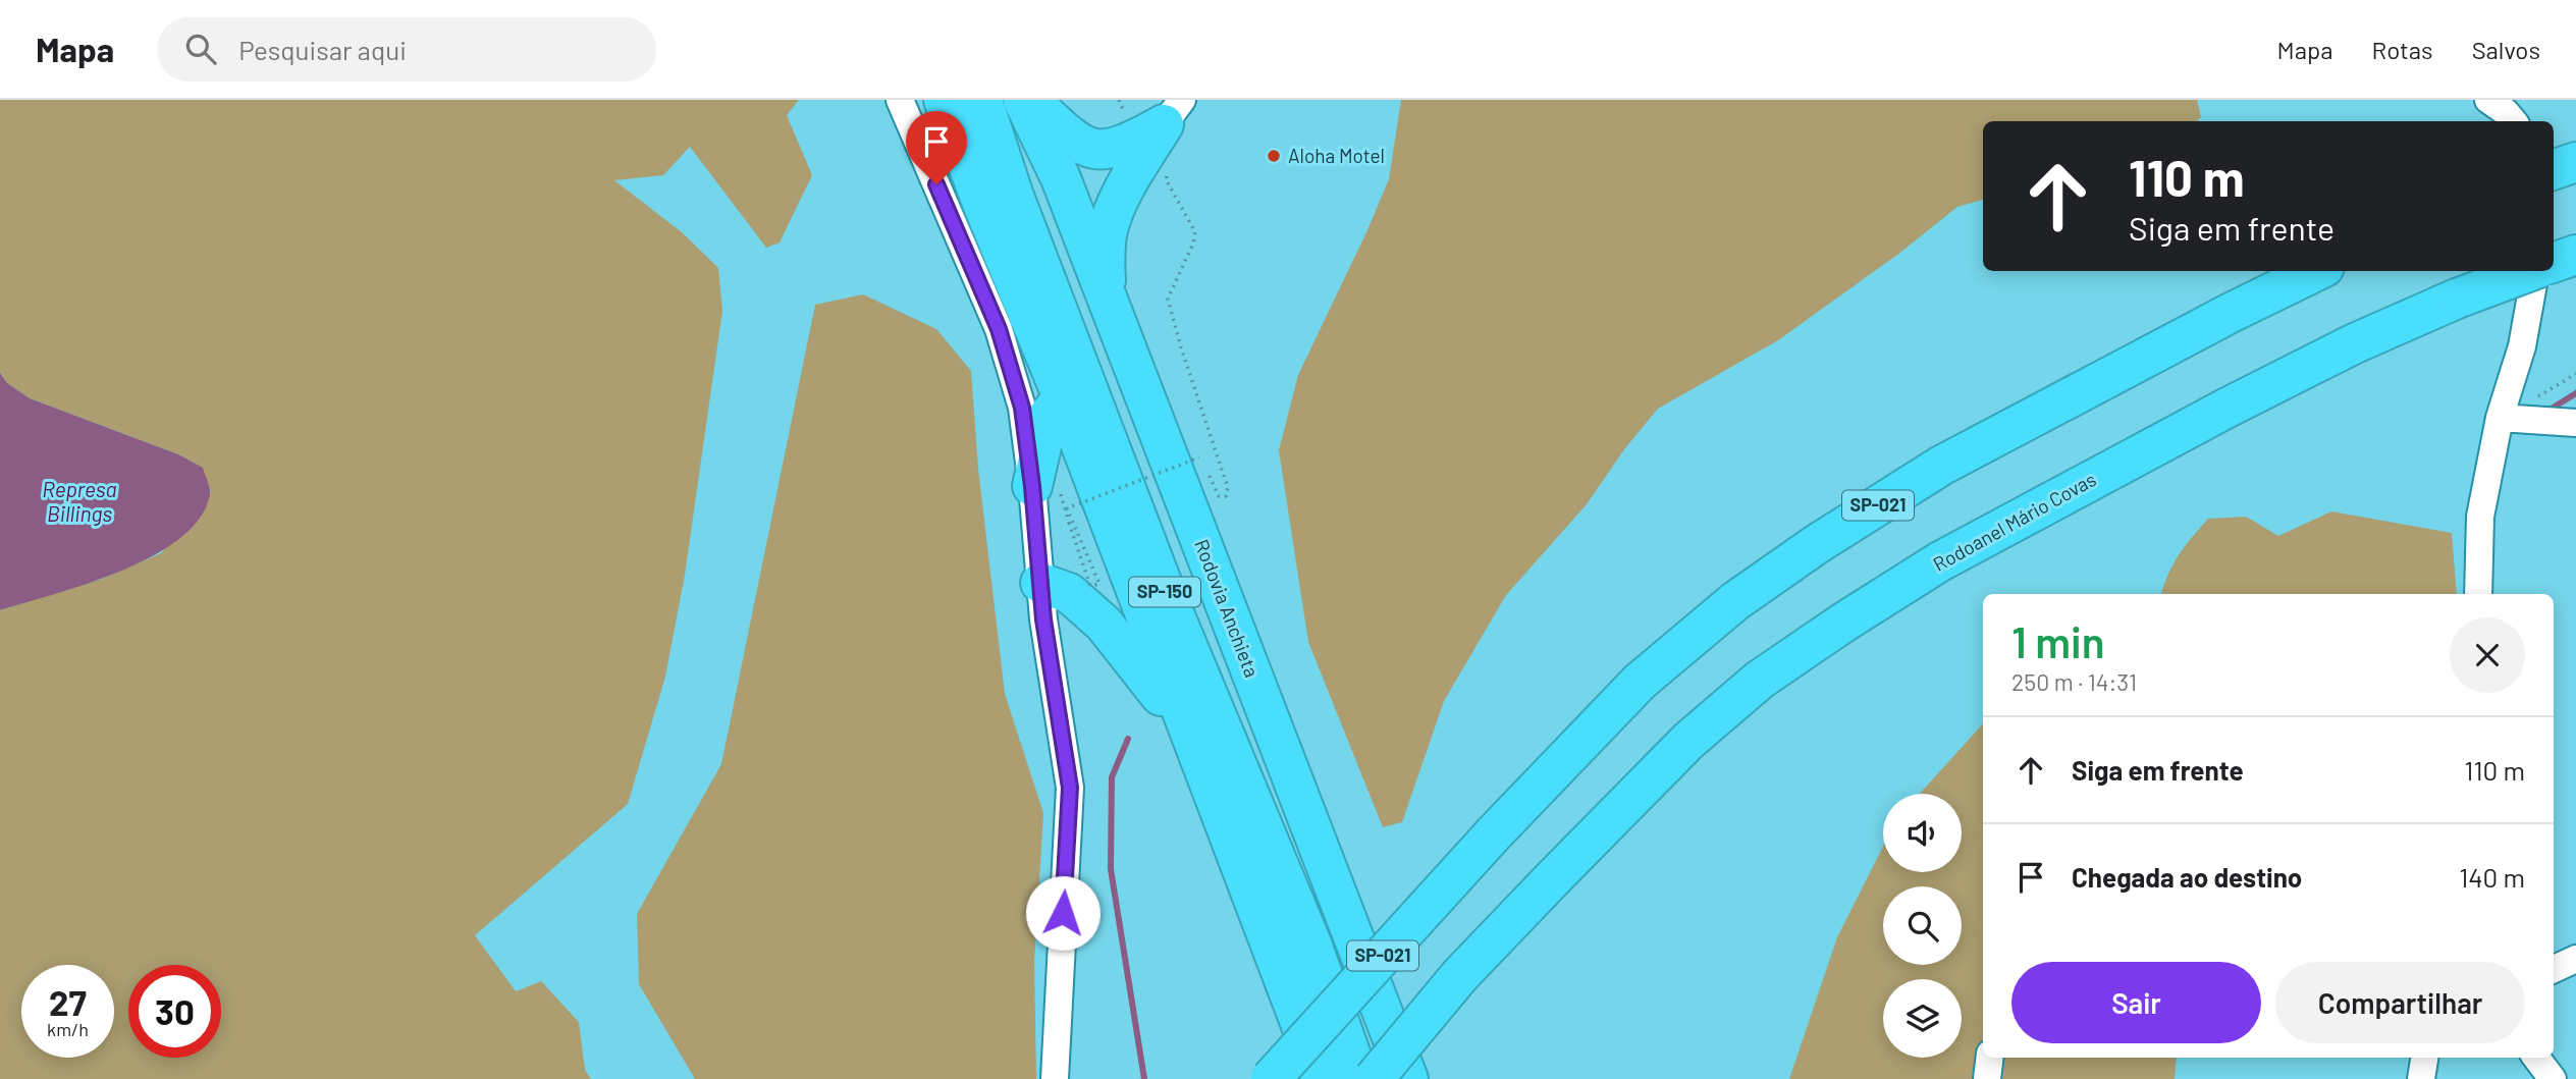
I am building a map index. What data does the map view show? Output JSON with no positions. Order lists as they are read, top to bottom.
{
  "streets": {
    "highway": [
      "SP-021",
      "Rodoanel Mário Covas",
      "SP-150",
      "Rodovia Anchieta"
    ]
  },
  "water": ["Represa Billings"],
  "places": ["Aloha Motel"],
  "page": {
    "header": "Mapa",
    "search": "Pesquisar aqui",
    "nav": ["Mapa", "Rotas", "Salvos"],
    "turn": ["110 m", "Siga em frente"],
    "heading": ["1 min", "250 m · 14:31"],
    "list": [
      {
        "name": "Siga em frente",
        "value": "110 m"
      },
      {
        "name": "Chegada ao destino",
        "value": "140 m"
      }
    ],
    "buttons": ["Sair", "Compartilhar"],
    "speed": "27 km/h",
    "limit": "30"
  }
}
